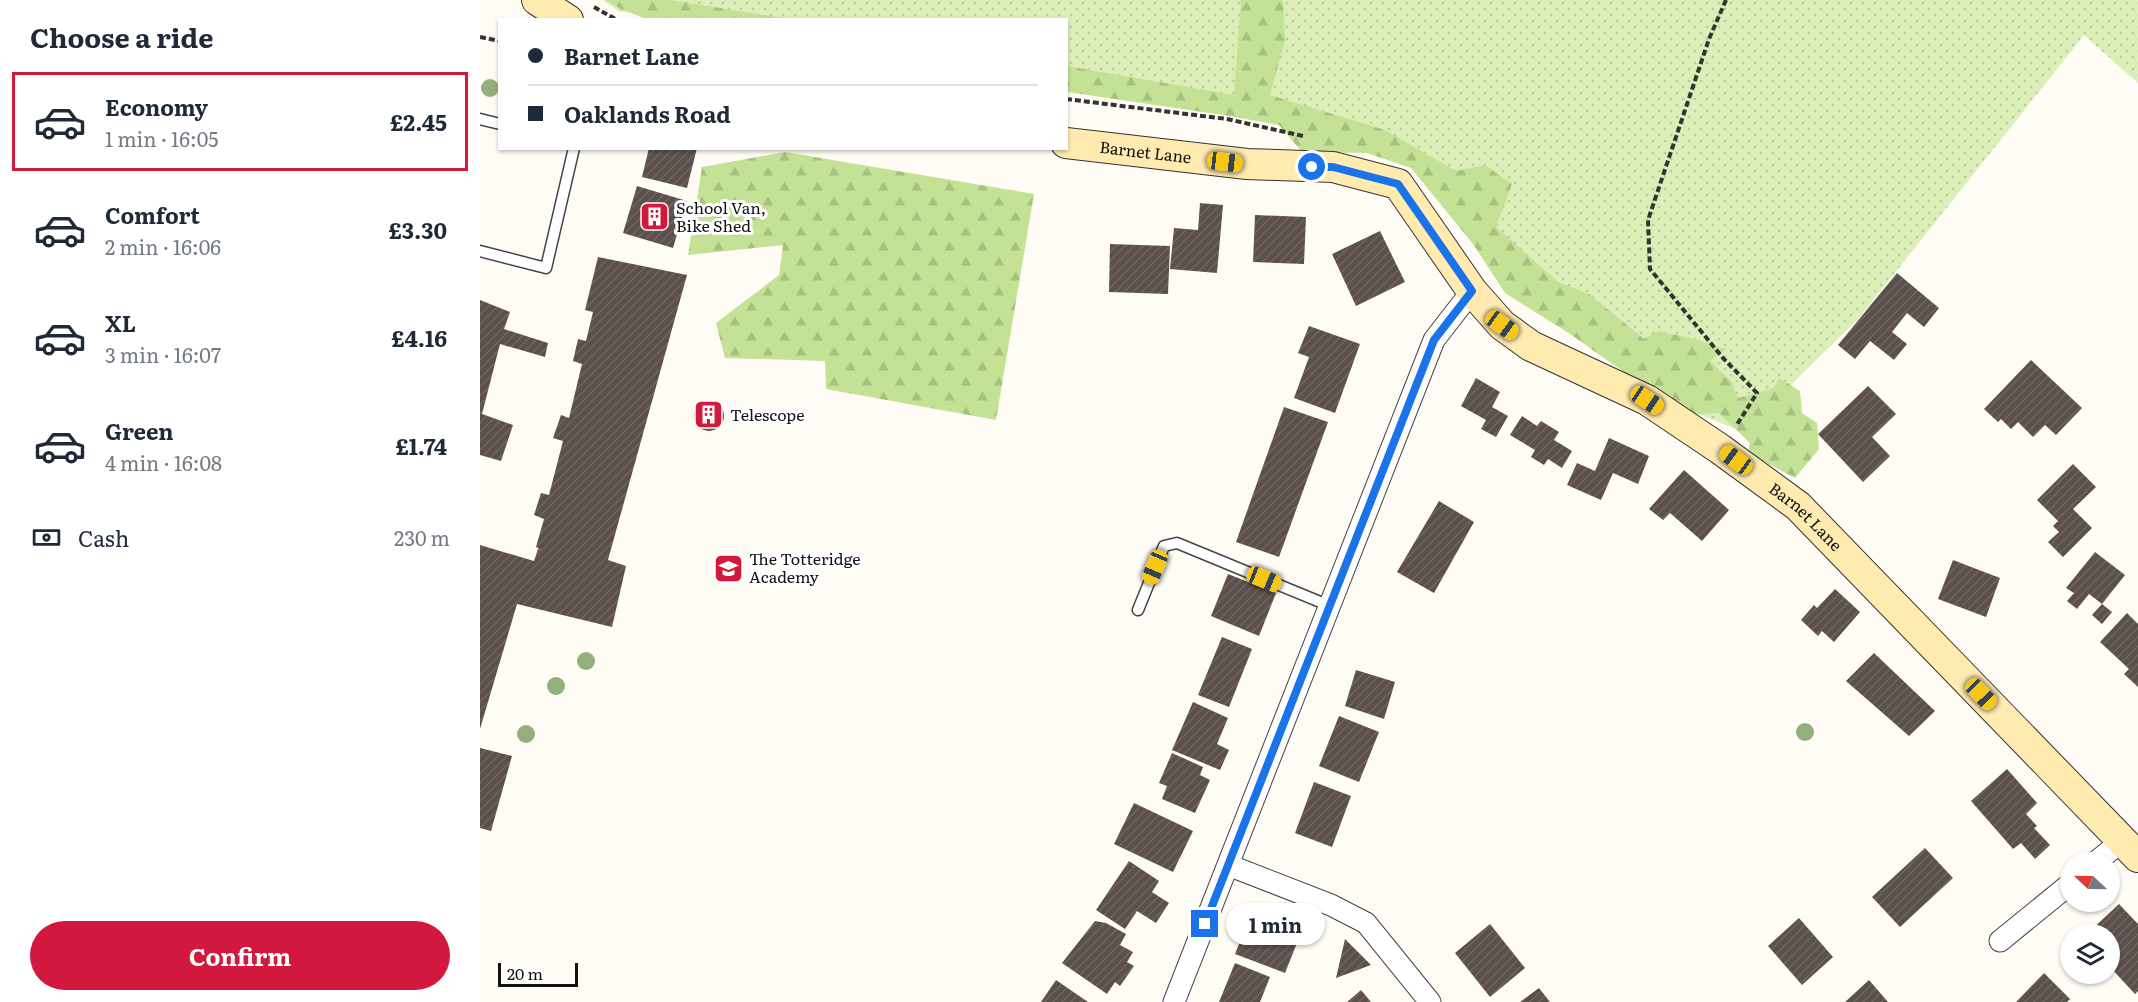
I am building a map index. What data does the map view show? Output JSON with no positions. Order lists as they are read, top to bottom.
{
  "streets": {
    "street": ["Barnet Lane"]
  },
  "places": {
    "building": ["School Van, Bike Shed", "Telescope"],
    "school or university": ["The Totteridge Academy"]
  },
  "scale_bar": "20 m",
  "north": "left",
  "page": {
    "heading": "Choose a ride",
    "banner": ["Barnet Lane", "Oaklands Road"],
    "list": [
      {
        "name": "Economy",
        "note": "1 min · 16:05",
        "value": "£2.45"
      },
      {
        "name": "Comfort",
        "note": "2 min · 16:06",
        "value": "£3.30"
      },
      {
        "name": "XL",
        "note": "3 min · 16:07",
        "value": "£4.16"
      },
      {
        "name": "Green",
        "note": "4 min · 16:08",
        "value": "£1.74"
      }
    ],
    "pay": ["Cash", "230 m"],
    "bubble": "1 min",
    "buttons": "Confirm",
    "scale": "20 m"
  }
}
